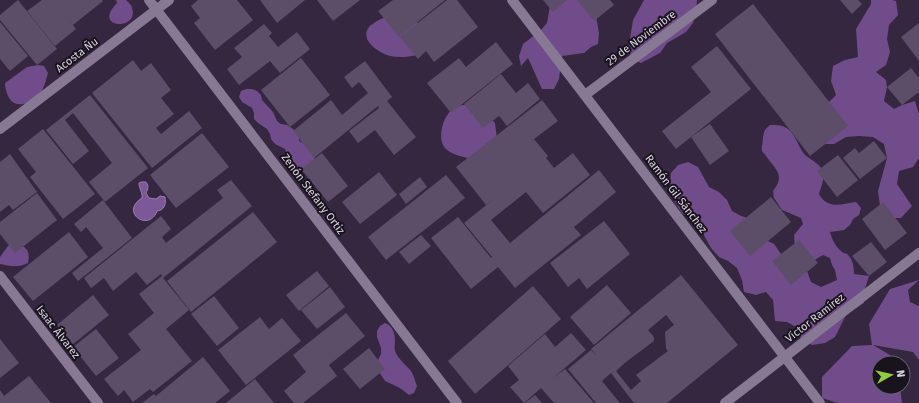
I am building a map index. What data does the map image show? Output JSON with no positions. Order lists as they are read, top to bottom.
{
  "streets": {
    "street": [
      "29 de Noviembre",
      "Acosta Ñu",
      "Zenón Stefany Ortiz",
      "Ramón Gil Sánchez",
      "Víctor Ramírez",
      "Isaac Álvarez"
    ]
  },
  "crossings": [
    ["29 de Noviembre", "Ramón Gil Sánchez"],
    ["Acosta Ñu", "Zenón Stefany Ortiz"],
    ["Ramón Gil Sánchez", "Víctor Ramírez"]
  ],
  "north": "right"
}
